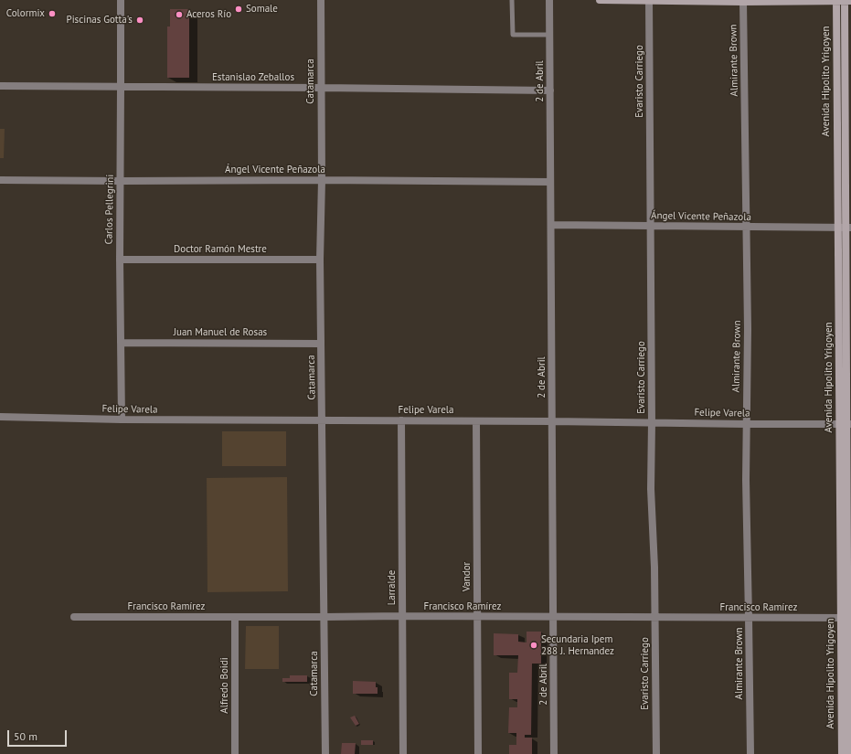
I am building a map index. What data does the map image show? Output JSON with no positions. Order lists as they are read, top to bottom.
{
  "streets": {
    "main road": ["Avenida Hipolito Yrigoyen"],
    "street": [
      "Almirante Brown",
      "Estanislao Zeballos",
      "Catamarca",
      "2 de Abril",
      "Evaristo Carriego",
      "Ángel Vicente Peñazola",
      "Carlos Pellegrini",
      "Doctor Ramón Mestre",
      "Juan Manuel de Rosas",
      "Felipe Varela",
      "Vandor",
      "Larralde",
      "Francisco Ramírez",
      "Alfredo Boidi"
    ]
  },
  "crossings": [
    ["Almirante Brown", "Ángel Vicente Peñazola"],
    ["Almirante Brown", "Felipe Varela"],
    ["Almirante Brown", "Francisco Ramírez"],
    ["Estanislao Zeballos", "Catamarca"],
    ["Estanislao Zeballos", "2 de Abril"],
    ["Estanislao Zeballos", "Carlos Pellegrini"],
    ["Catamarca", "Ángel Vicente Peñazola"],
    ["Catamarca", "Doctor Ramón Mestre"],
    ["Catamarca", "Juan Manuel de Rosas"],
    ["Catamarca", "Felipe Varela"],
    ["Catamarca", "Francisco Ramírez"],
    ["2 de Abril", "Ángel Vicente Peñazola"],
    ["2 de Abril", "Felipe Varela"],
    ["2 de Abril", "Francisco Ramírez"],
    ["Evaristo Carriego", "Ángel Vicente Peñazola"],
    ["Evaristo Carriego", "Felipe Varela"],
    ["Evaristo Carriego", "Francisco Ramírez"],
    ["Avenida Hipolito Yrigoyen", "Ángel Vicente Peñazola"],
    ["Avenida Hipolito Yrigoyen", "Felipe Varela"],
    ["Avenida Hipolito Yrigoyen", "Francisco Ramírez"],
    ["Ángel Vicente Peñazola", "Carlos Pellegrini"],
    ["Carlos Pellegrini", "Doctor Ramón Mestre"],
    ["Carlos Pellegrini", "Juan Manuel de Rosas"],
    ["Carlos Pellegrini", "Felipe Varela"],
    ["Felipe Varela", "Vandor"],
    ["Felipe Varela", "Larralde"],
    ["Vandor", "Francisco Ramírez"],
    ["Larralde", "Francisco Ramírez"],
    ["Francisco Ramírez", "Alfredo Boidi"]
  ],
  "places": [
    "Somale",
    "Colormix",
    "Aceros Río",
    "Piscinas Gotta's",
    "Secundaria Ipem 288 J. Hernandez"
  ],
  "scale_bar": "50 m"
}
